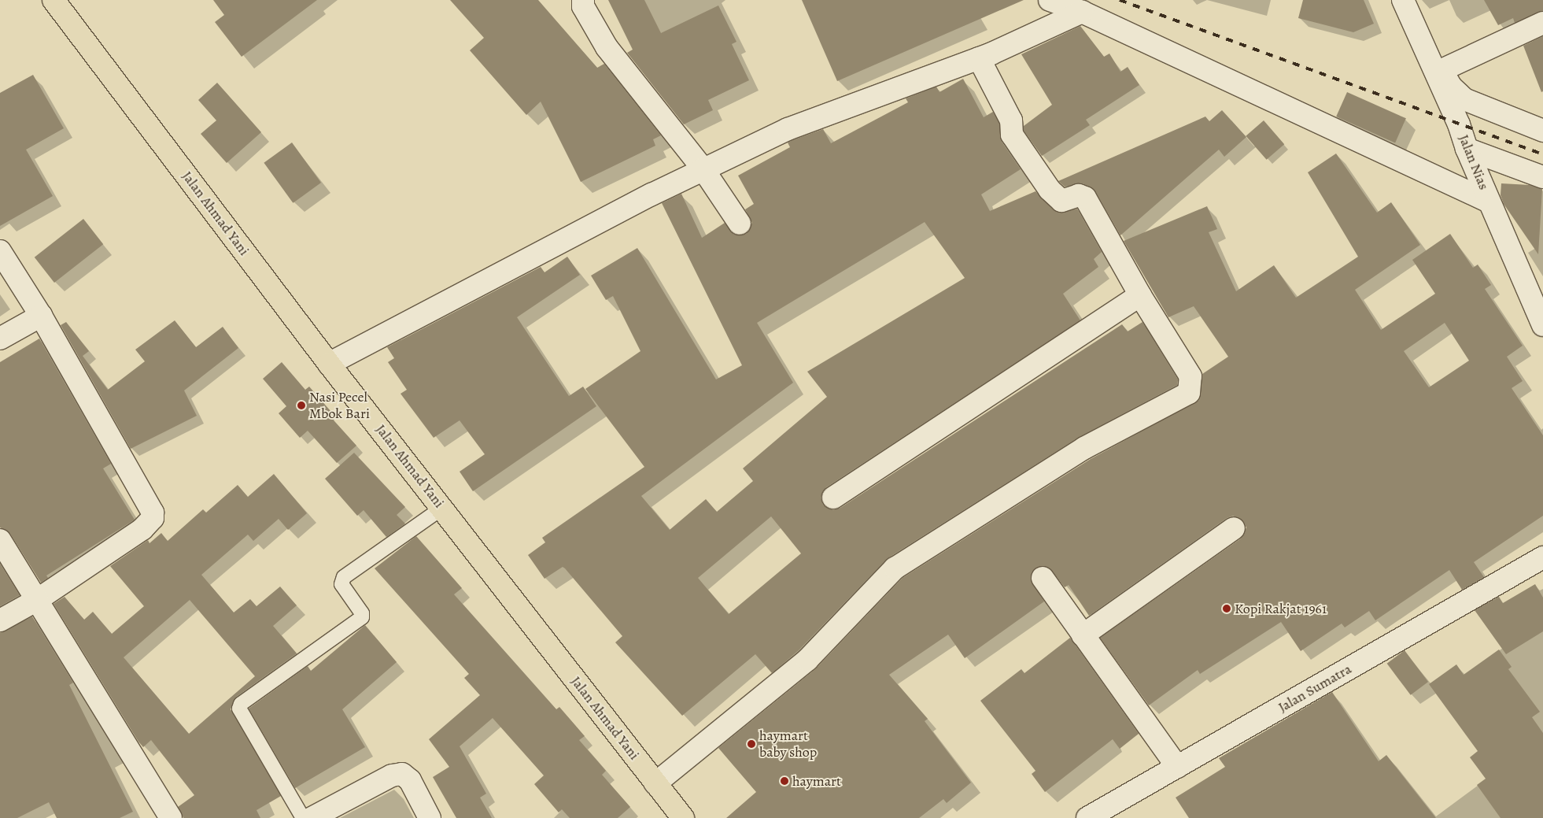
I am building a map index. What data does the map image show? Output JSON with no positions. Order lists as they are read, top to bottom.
{
  "streets": {
    "main road": ["Jalan Ahmad Yani"],
    "street": ["Jalan Nias", "Jalan Sumatra"]
  },
  "places": [
    "Nasi Pecel Mbok Bari",
    "Kopi Rakjat 1961",
    "haymart baby shop",
    "haymart"
  ]
}
